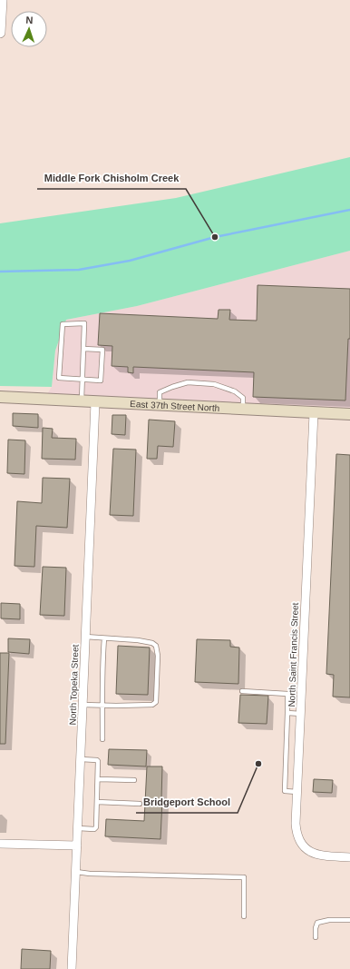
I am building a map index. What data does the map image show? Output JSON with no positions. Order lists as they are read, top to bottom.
{
  "streets": {
    "main road": ["East 37th Street North"],
    "street": ["North Saint Francis Street", "North Topeka Street"]
  },
  "crossings": [
    ["East 37th Street North", "North Saint Francis Street"],
    ["East 37th Street North", "North Topeka Street"]
  ],
  "places": ["Middle Fork Chisholm Creek", "Bridgeport School"],
  "north": "top"
}
